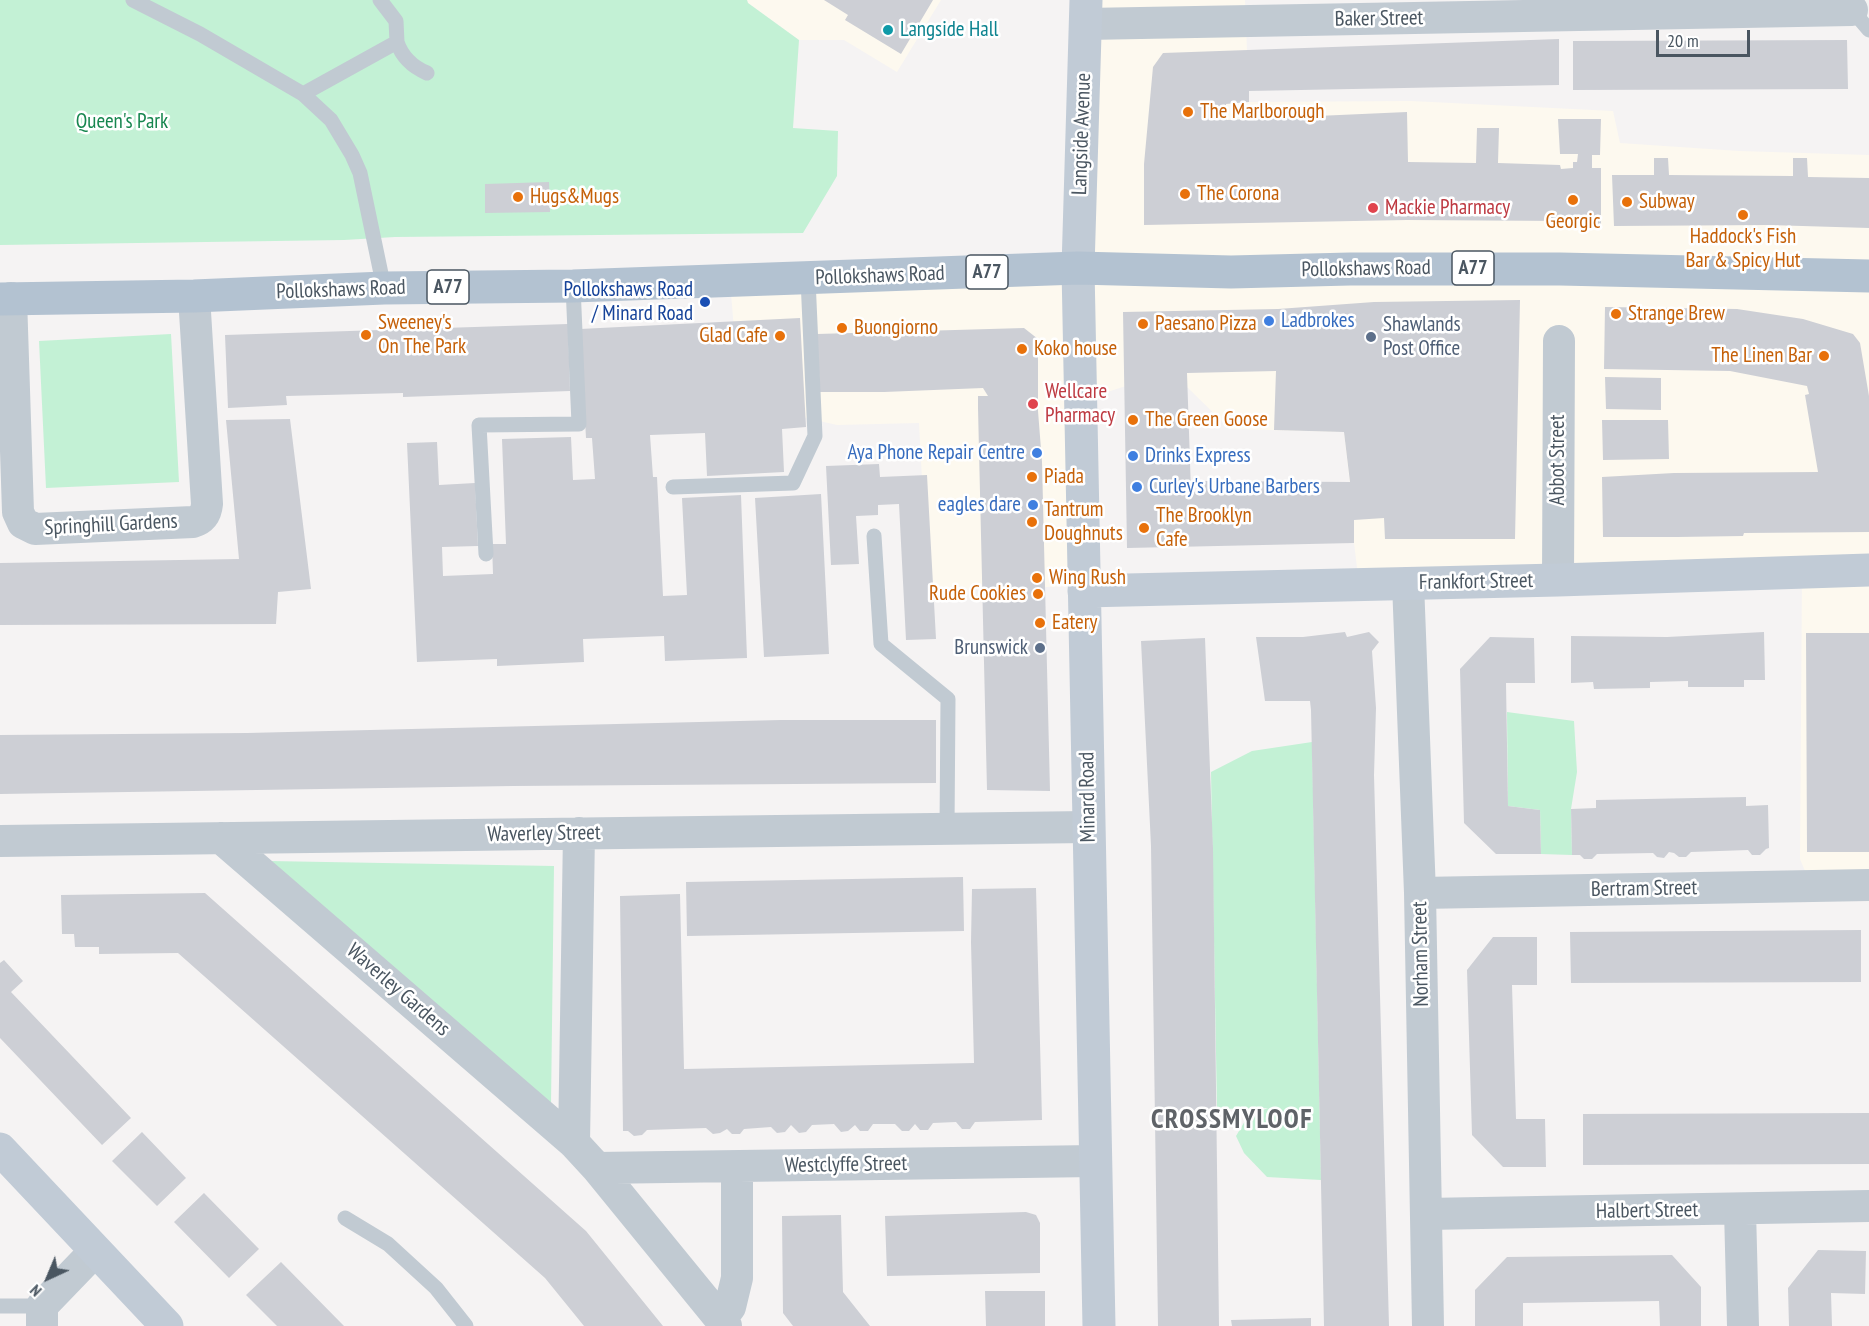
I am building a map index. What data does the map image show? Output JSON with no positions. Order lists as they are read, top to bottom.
{
  "streets": {
    "main road": [
      "Langside Avenue",
      "A77",
      "Pollokshaws Road",
      "Frankfort Street",
      "Minard Road"
    ],
    "street": [
      "Baker Street",
      "Abbot Street",
      "Springhill Gardens",
      "Waverley Street",
      "Bertram Street",
      "Norham Street",
      "Waverley Gardens",
      "Westclyffe Street",
      "Halbert Street"
    ]
  },
  "crossings": [
    ["Baker Street", "Langside Avenue"],
    ["Langside Avenue", "Pollokshaws Road"],
    ["Langside Avenue", "Minard Road"],
    ["Pollokshaws Road", "Springhill Gardens"],
    ["Pollokshaws Road", "Minard Road"],
    ["Abbot Street", "Frankfort Street"],
    ["Frankfort Street", "Minard Road"],
    ["Frankfort Street", "Norham Street"],
    ["Minard Road", "Waverley Street"],
    ["Minard Road", "Westclyffe Street"],
    ["Waverley Street", "Waverley Gardens"],
    ["Bertram Street", "Norham Street"],
    ["Norham Street", "Halbert Street"],
    ["Waverley Gardens", "Westclyffe Street"]
  ],
  "districts": ["CROSSMYLOOF"],
  "parks": ["Queen's Park"],
  "places": [
    "Langside Hall",
    "The Marlborough",
    "The Corona",
    "Hugs&Mugs",
    "Georgic",
    "Subway",
    "Mackie Pharmacy",
    "Haddock's Fish Bar & Spicy Hut",
    "Pollokshaws Road / Minard Road",
    "Strange Brew",
    "Ladbrokes",
    "Paesano Pizza",
    "Buongiorno",
    "Sweeney's On The Park",
    "Glad Cafe",
    "Shawlands Post Office",
    "Koko house",
    "The Linen Bar",
    "Wellcare Pharmacy",
    "The Green Goose",
    "Aya Phone Repair Centre",
    "Drinks Express",
    "Piada",
    "Curley's Urbane Barbers",
    "eagles dare",
    "Tantrum Doughnuts",
    "The Brooklyn Cafe",
    "Wing Rush",
    "Rude Cookies",
    "Eatery",
    "Brunswick"
  ],
  "scale_bar": "20 m",
  "north": "bottom left"
}
